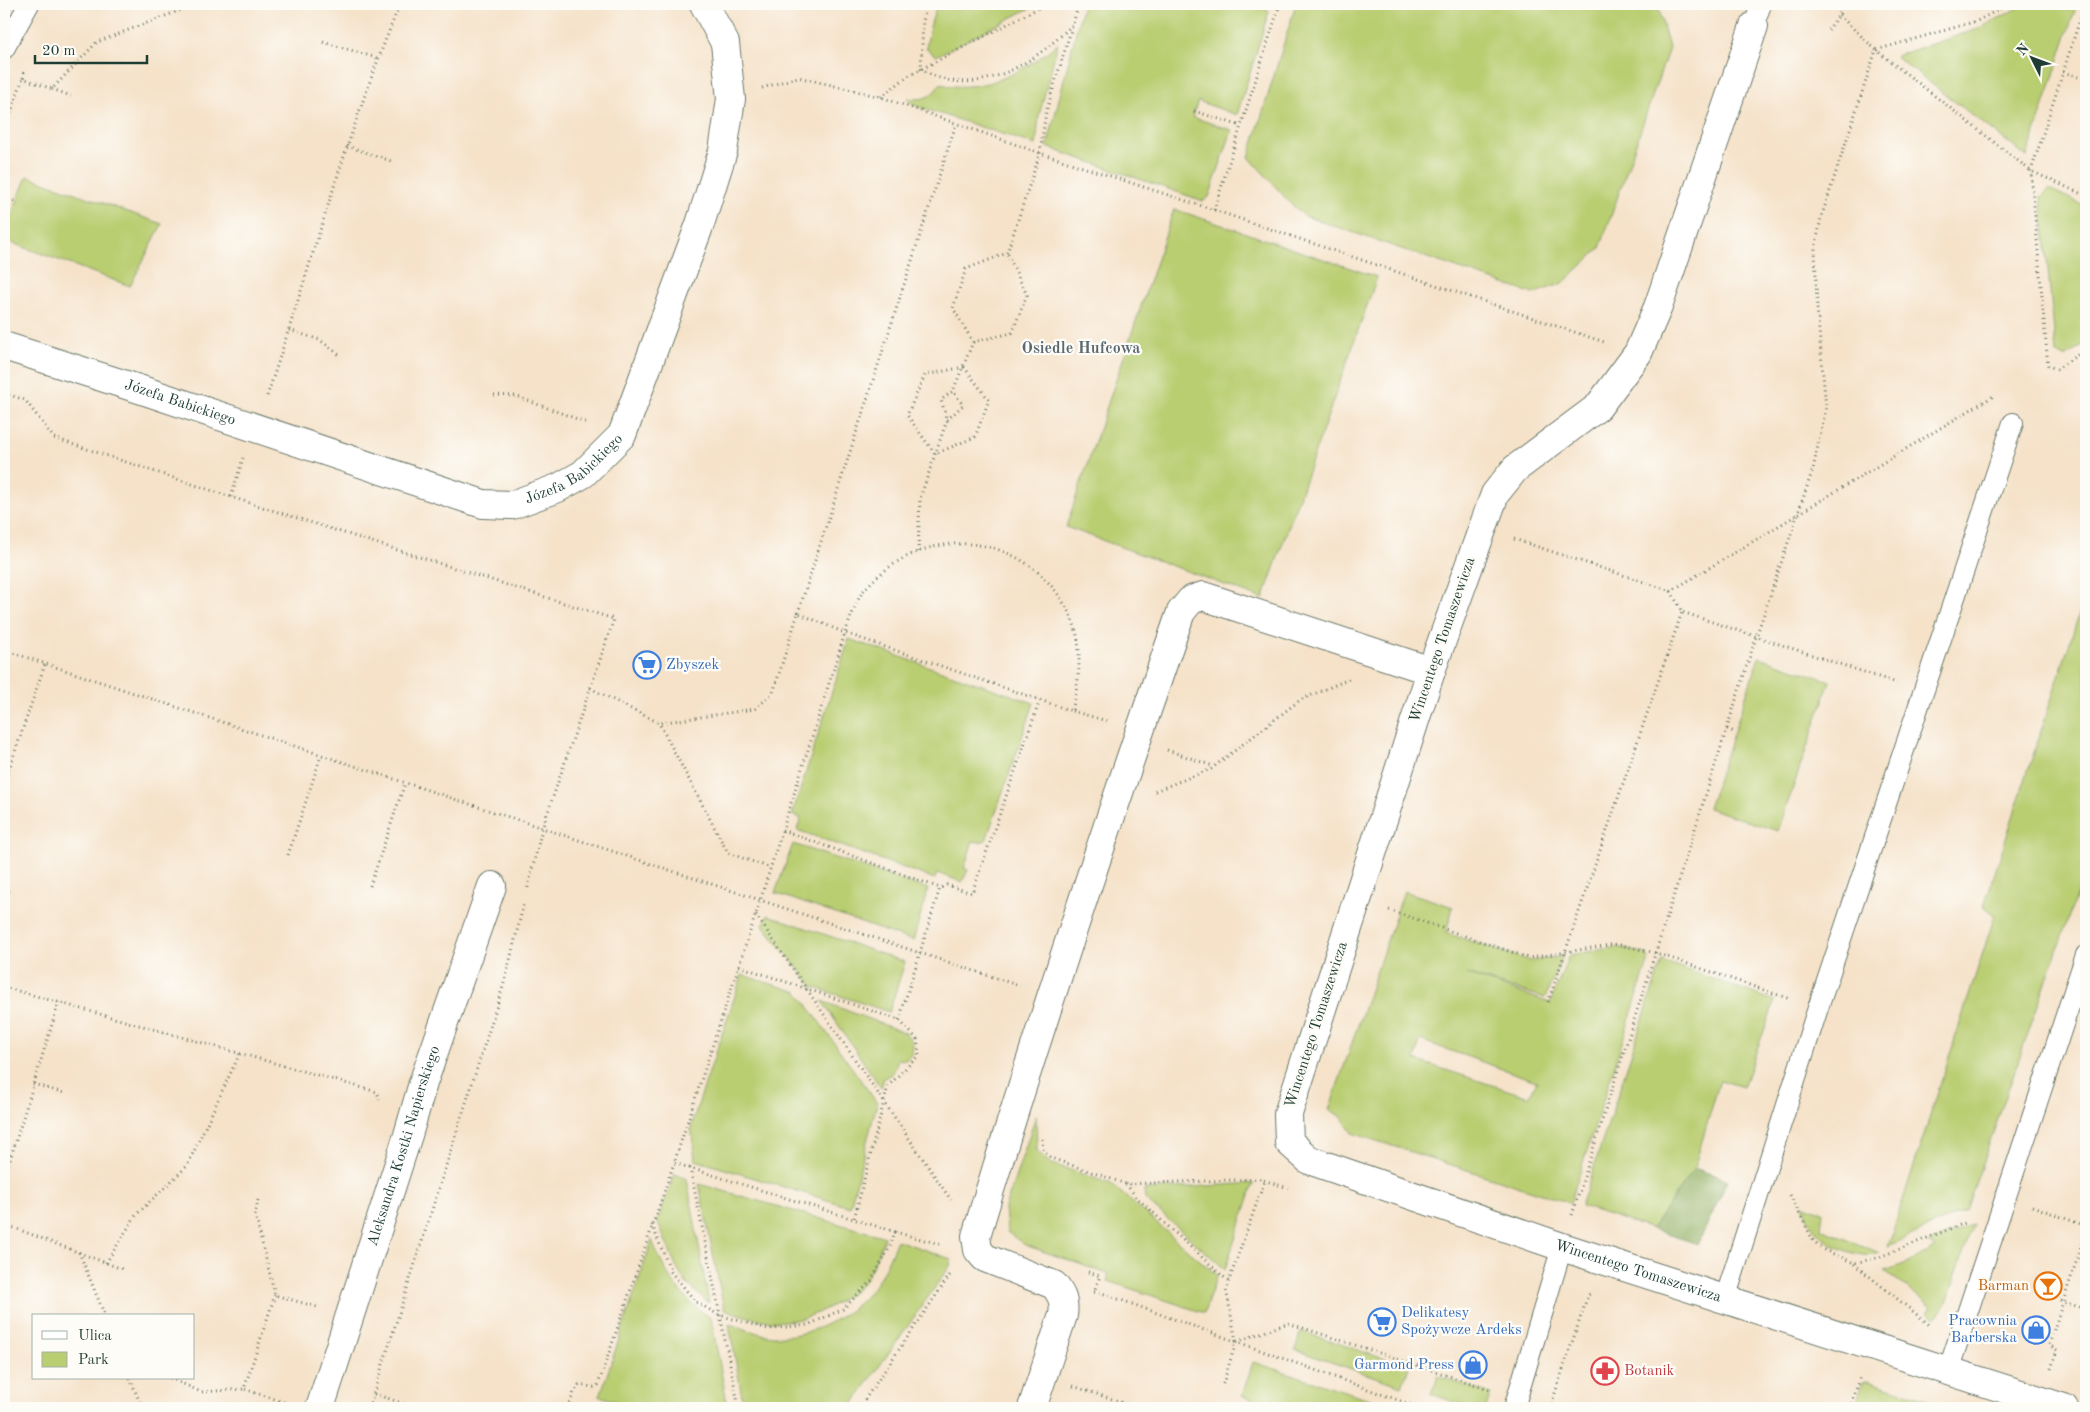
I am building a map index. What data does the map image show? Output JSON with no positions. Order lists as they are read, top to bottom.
{
  "streets": {
    "street": ["Józefa Babickiego", "Wincentego Tomaszewicza", "Aleksandra Kostki Napierskiego"]
  },
  "districts": ["Osiedle Hufcowa"],
  "places": {
    "supermarket": ["Zbyszek", "Delikatesy Spożywcze Ardeks"],
    "bar": ["Barman"],
    "shop": ["Pracownia Barberska", "Garmond Press"],
    "pharmacy": ["Botanik"]
  },
  "legend": ["Ulica", "Park"],
  "scale_bar": "20 m",
  "north": "top left"
}
